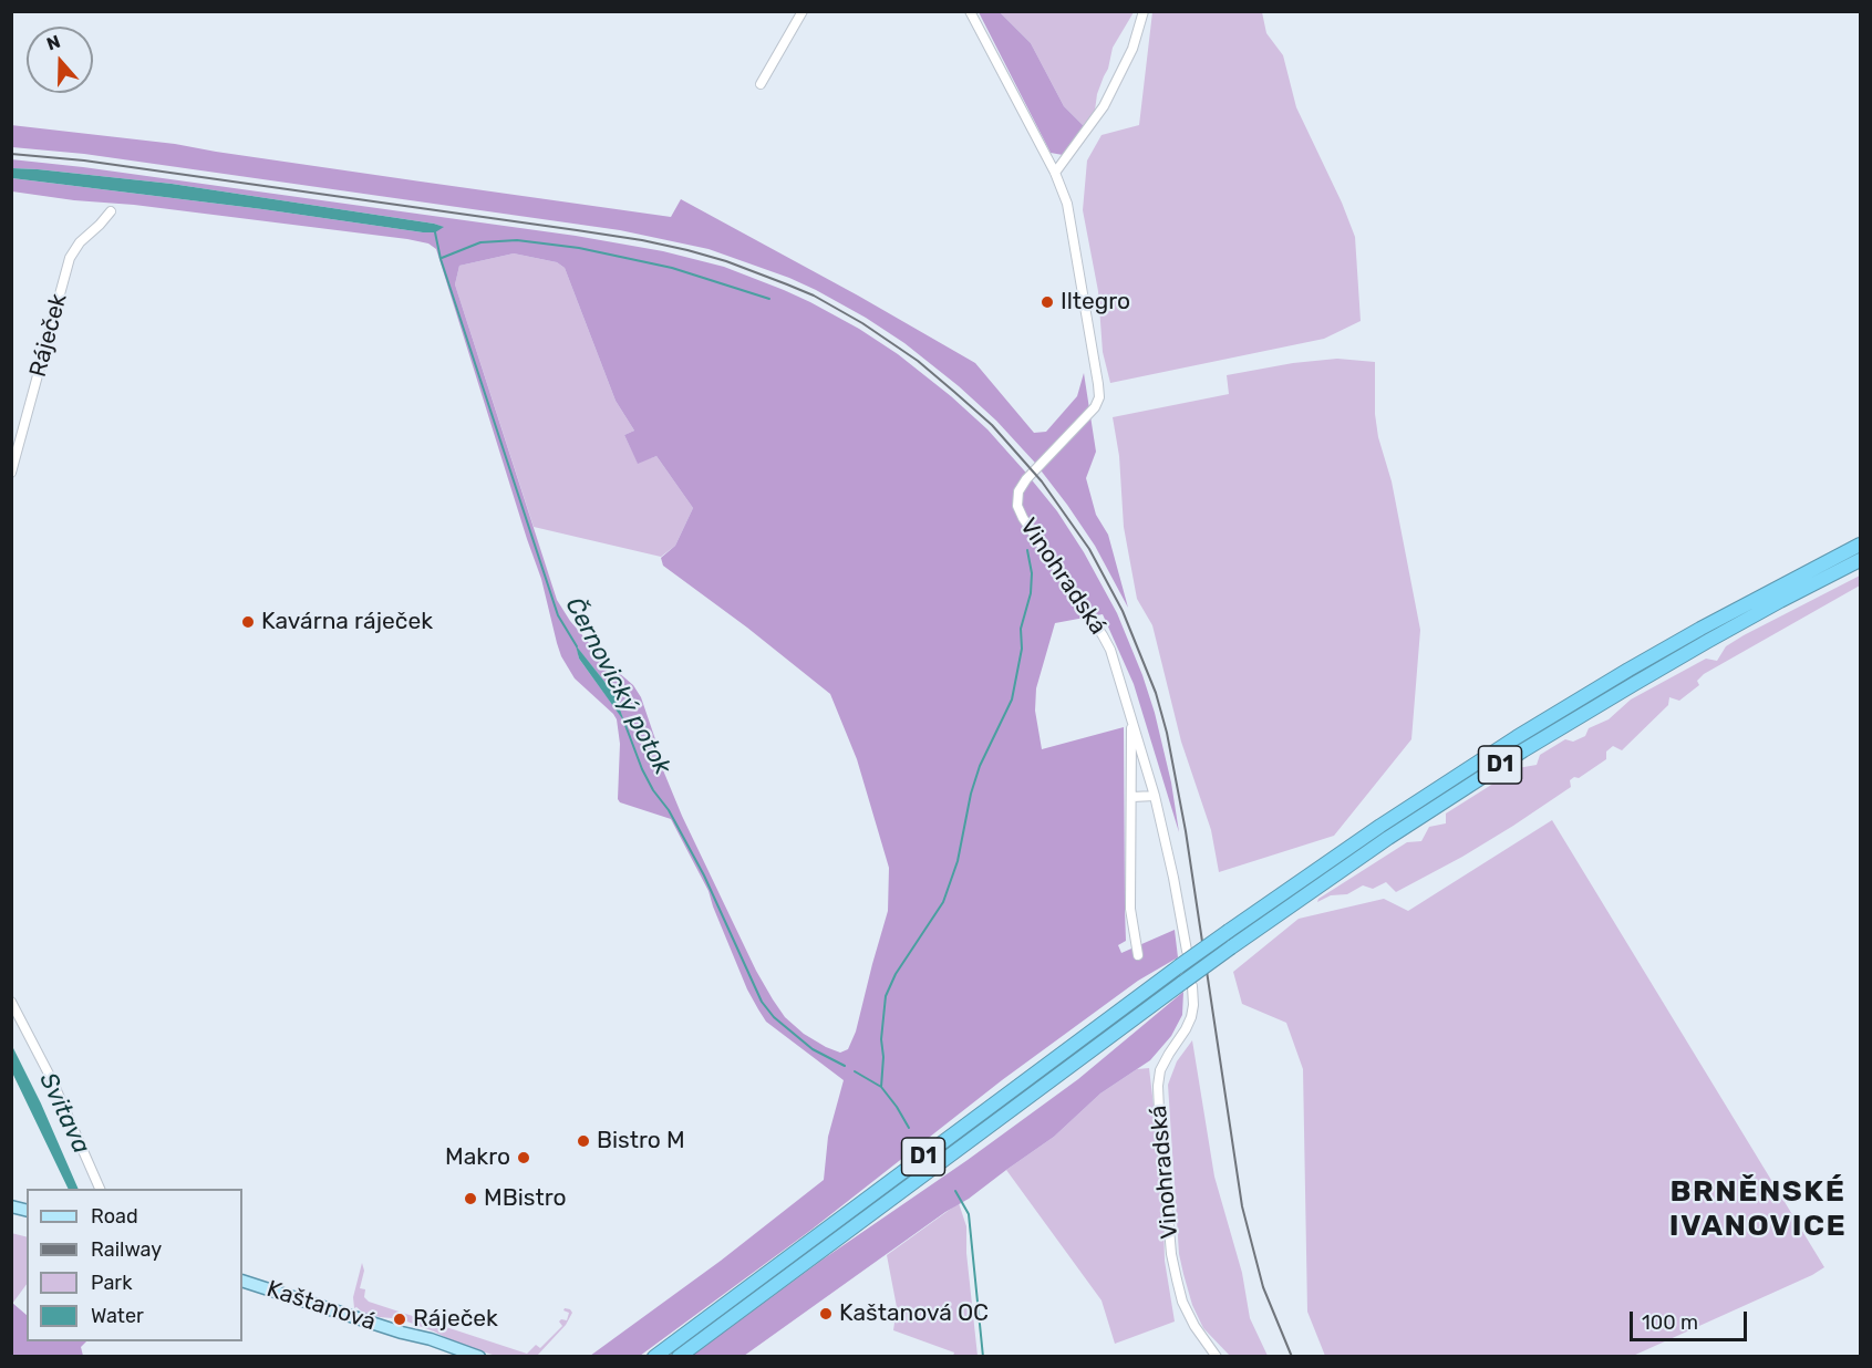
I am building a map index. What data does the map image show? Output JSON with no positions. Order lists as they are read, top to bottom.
{
  "streets": {
    "highway": ["D1"],
    "main road": ["Kaštanová"],
    "street": ["Ráječek", "Vinohradská"]
  },
  "crossings": [
    ["Vinohradská", "D1"]
  ],
  "districts": ["BRNĚNSKÉ IVANOVICE"],
  "water": ["Černovický potok", "Svitava"],
  "places": [
    "Iltegro",
    "Kavárna ráječek",
    "Bistro M",
    "Makro",
    "MBistro",
    "Kaštanová OC",
    "Ráječek"
  ],
  "legend": [
    "Road",
    "Railway",
    "Park",
    "Water"
  ],
  "scale_bar": "100 m",
  "north": "top"
}
